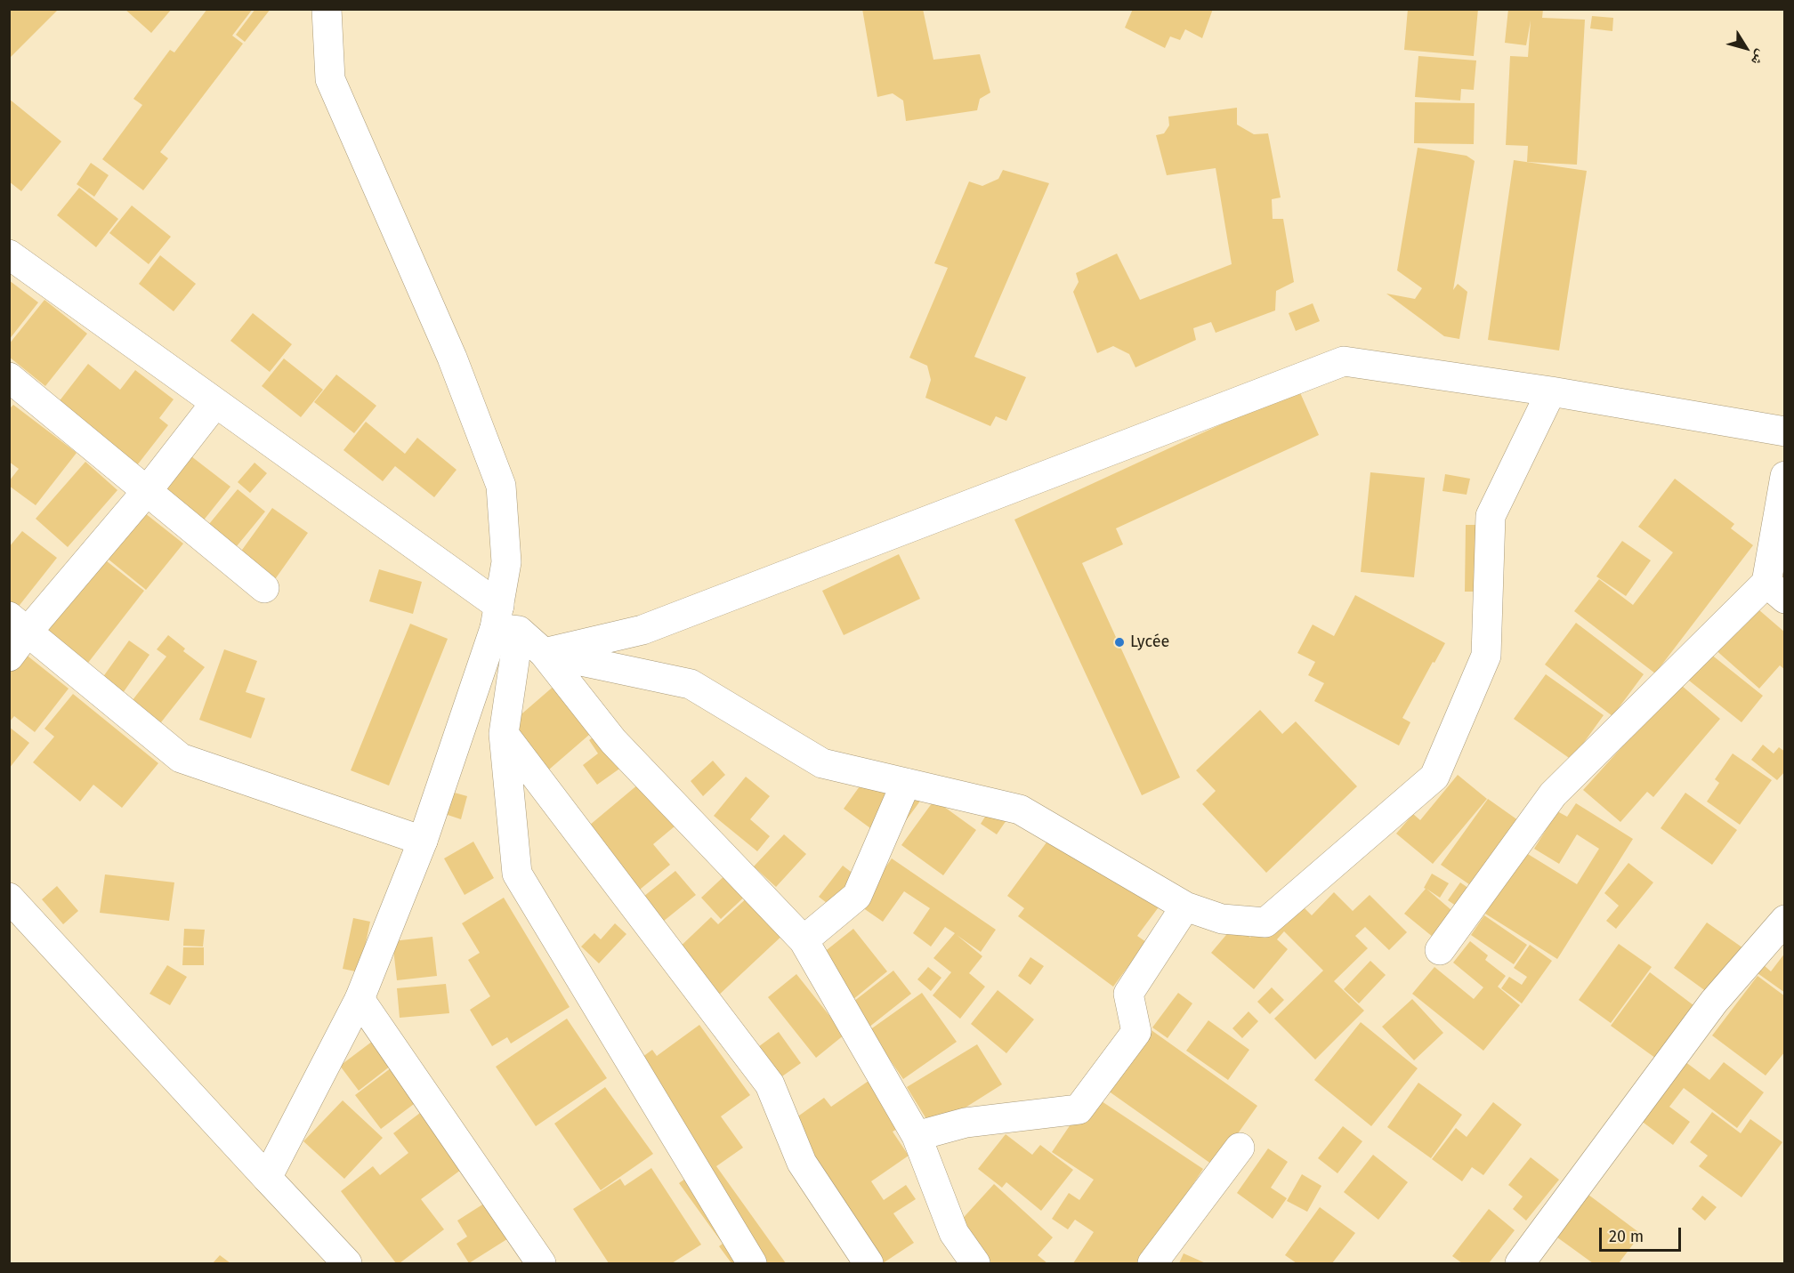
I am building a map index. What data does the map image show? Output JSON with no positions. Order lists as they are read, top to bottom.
{
  "places": ["Lycée"],
  "scale_bar": "20 m",
  "north": "bottom right"
}
